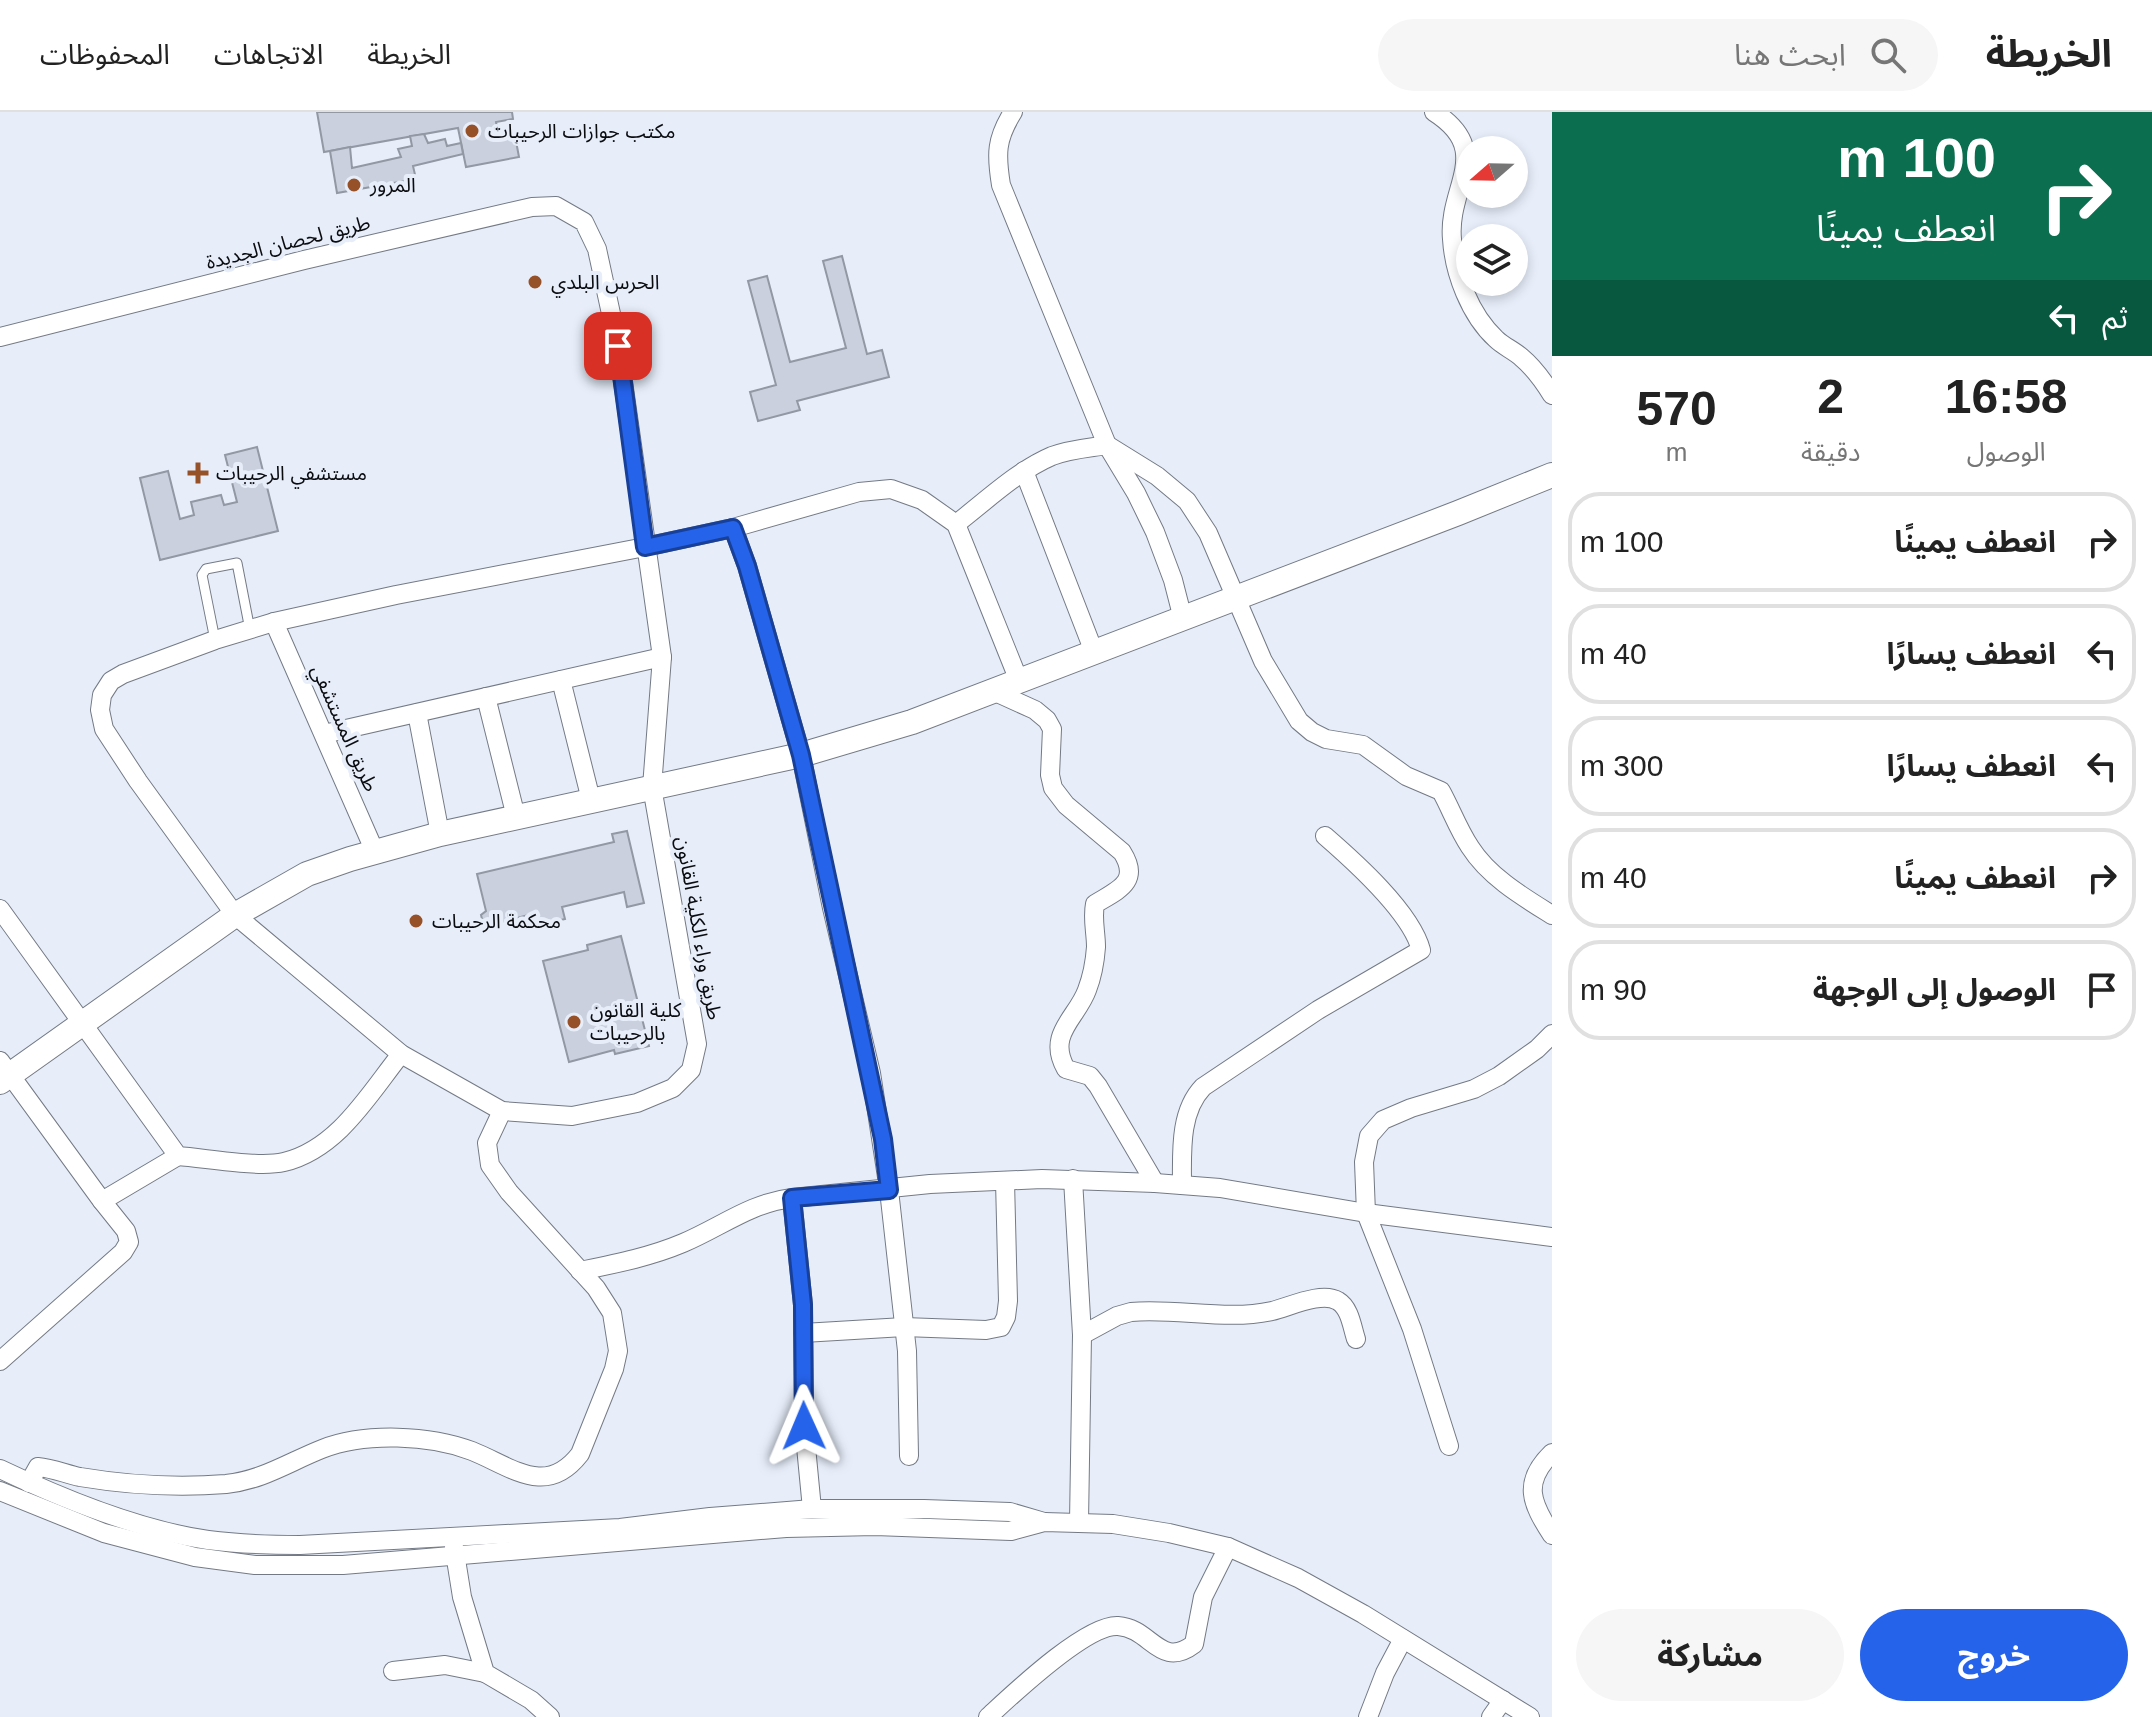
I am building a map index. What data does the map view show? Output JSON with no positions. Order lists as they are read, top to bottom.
{
  "streets": {
    "street": ["طريق لحصان الجديدة", "طريق المستشفي", "طريق وراء الكلية القانون"]
  },
  "crossings": [
    ["طريق لحصان الجديدة", "طريق وراء الكلية القانون"],
    ["طريق المستشفي", "طريق وراء الكلية القانون"]
  ],
  "places": {
    "other": [
      "مكتب جوازات الرحيبات",
      "المرور",
      "الحرس البلدي",
      "محكمة الرحيبات",
      "كلية القانون بالرحيبات"
    ],
    "health": ["مستشفي الرحيبات"]
  },
  "north": "left",
  "page": {
    "header": "الخريطة",
    "search": "ابحث هنا",
    "nav": ["الخريطة", "الاتجاهات", "المحفوظات"],
    "turn": ["100 m", "انعطف يمينًا"],
    "then": "ثم",
    "eta": [
      "16:58",
      "الوصول",
      "2",
      "دقيقة",
      "570",
      "m"
    ],
    "list": [
      {
        "name": "انعطف يمينًا",
        "value": "100 m"
      },
      {
        "name": "انعطف يسارًا",
        "value": "40 m"
      },
      {
        "name": "انعطف يسارًا",
        "value": "300 m"
      },
      {
        "name": "انعطف يمينًا",
        "value": "40 m"
      },
      {
        "name": "الوصول إلى الوجهة",
        "value": "90 m"
      }
    ],
    "buttons": ["خروج", "مشاركة"]
  }
}
